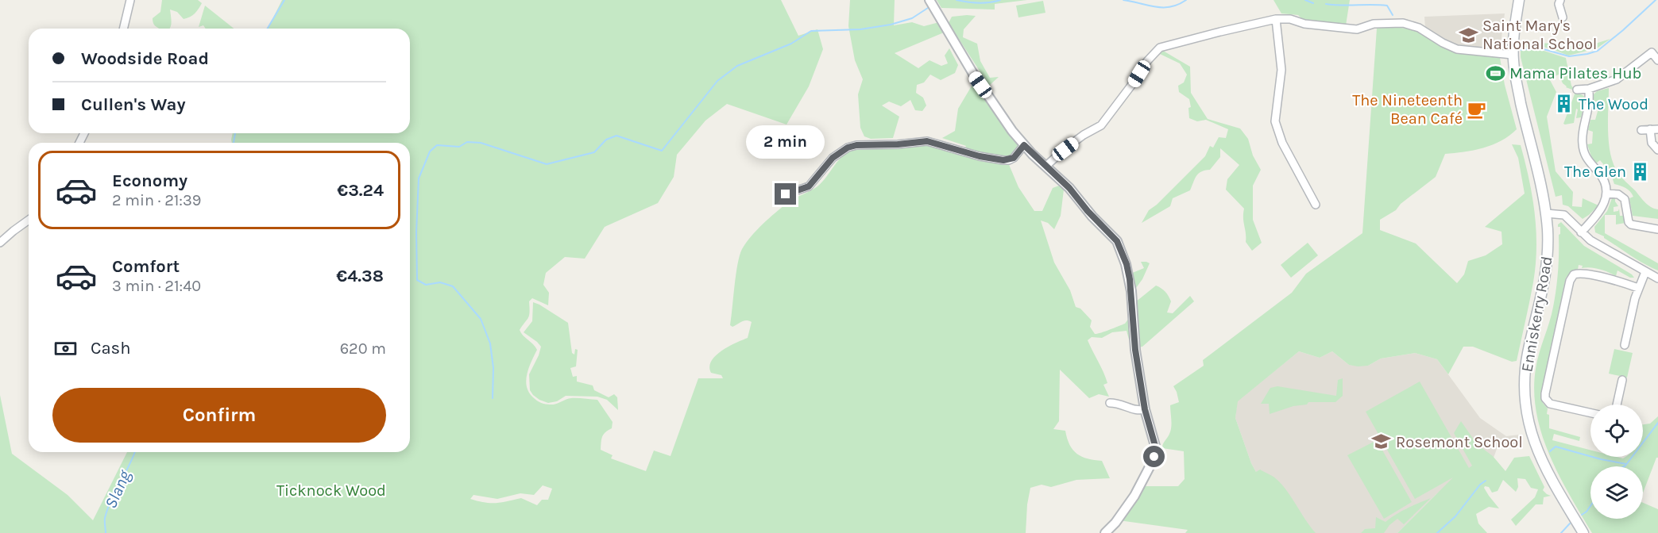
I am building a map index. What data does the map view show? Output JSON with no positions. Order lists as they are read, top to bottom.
{
  "streets": {
    "main road": ["Enniskerry Road"]
  },
  "water": ["Slang"],
  "parks": ["Ticknock Wood"],
  "places": {
    "school or university": ["Saint Mary's National School", "Rosemont School"],
    "sports": ["Mama Pilates Hub"],
    "building": ["The Wood", "The Glen"],
    "cafe": ["The Nineteenth Bean Café"]
  },
  "page": {
    "banner": ["Woodside Road", "Cullen's Way"],
    "bubble": "2 min",
    "list": [
      {
        "name": "Economy",
        "note": "2 min · 21:39",
        "value": "€3.24"
      },
      {
        "name": "Comfort",
        "note": "3 min · 21:40",
        "value": "€4.38"
      }
    ],
    "pay": ["Cash", "620 m"],
    "buttons": "Confirm"
  }
}
